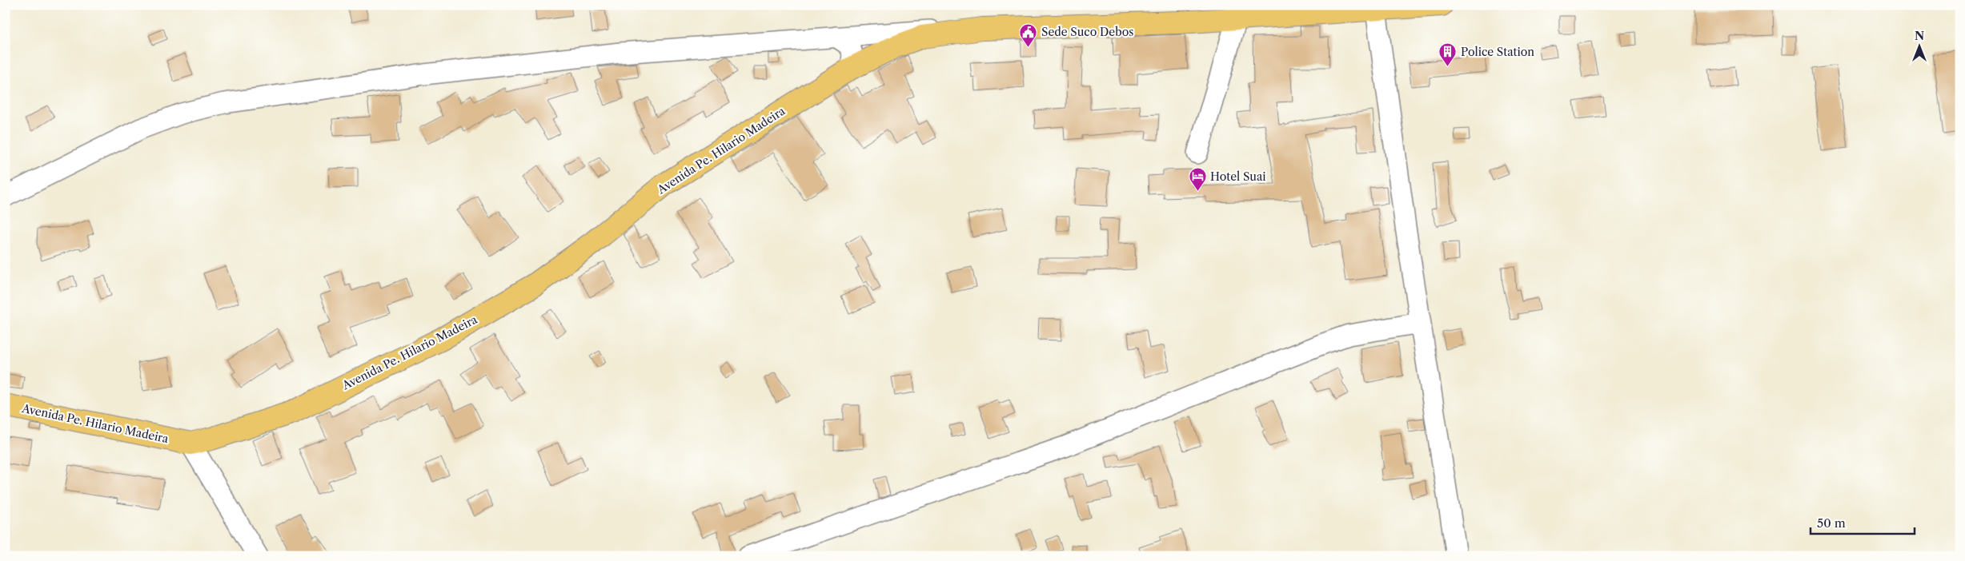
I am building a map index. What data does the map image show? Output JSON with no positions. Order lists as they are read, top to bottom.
{
  "streets": {
    "main road": ["Avenida Pe. Hilario Madeira"]
  },
  "places": {
    "public building": ["Sede Suco Debos"],
    "building": ["Police Station"],
    "hotel": ["Hotel Suai"]
  },
  "scale_bar": "50 m",
  "north": "top"
}
